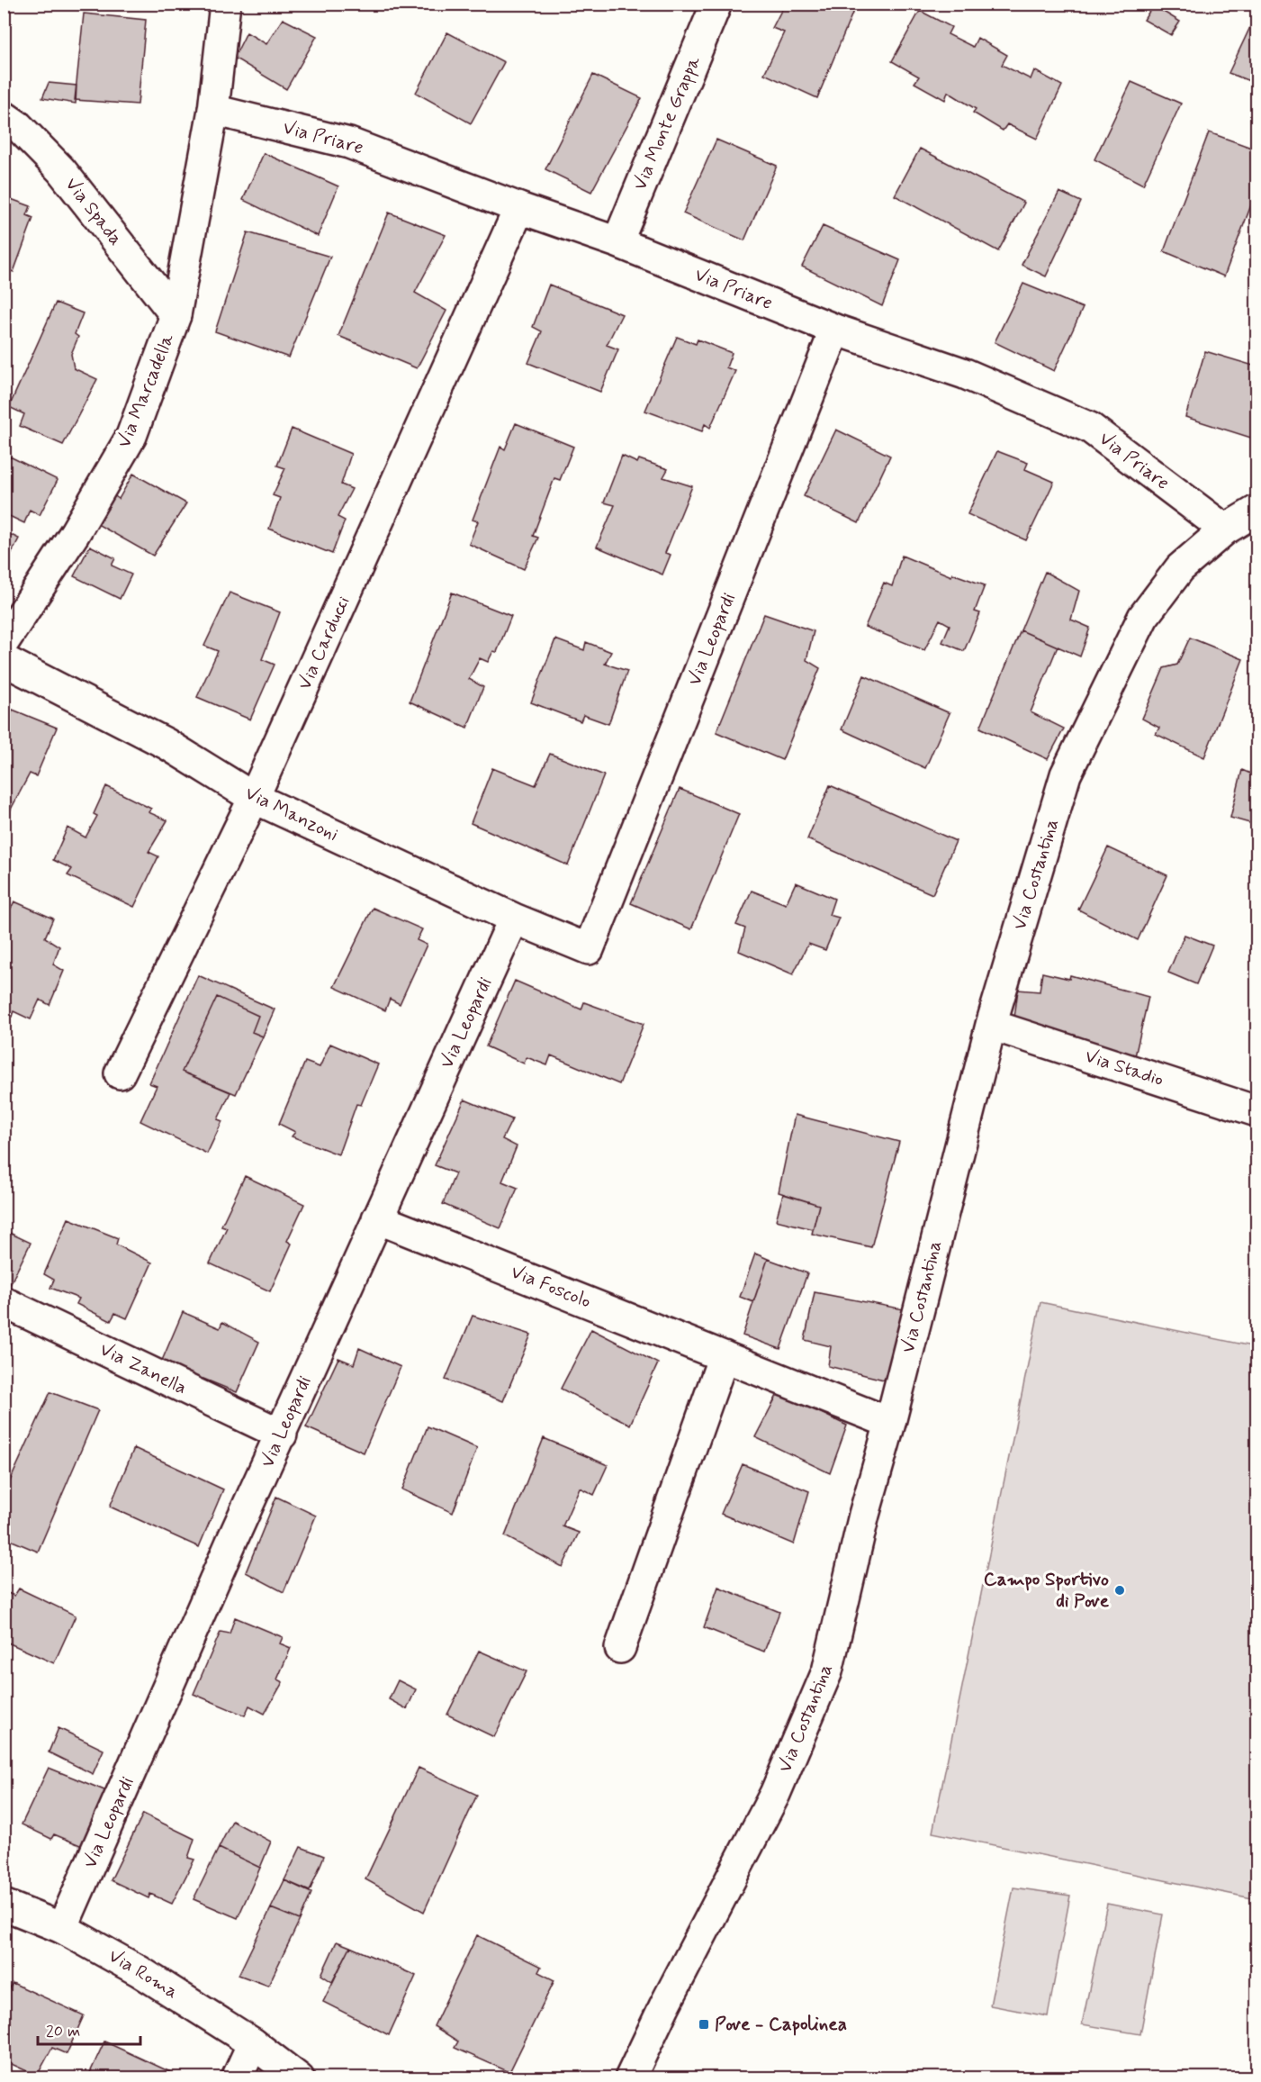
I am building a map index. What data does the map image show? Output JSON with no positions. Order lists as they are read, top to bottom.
{
  "streets": {
    "street": [
      "Via Monte Grappa",
      "Via Priare",
      "Via Spada",
      "Via Marcadella",
      "Via Leopardi",
      "Via Carducci",
      "Via Manzoni",
      "Via Costantina",
      "Via Stadio",
      "Via Foscolo",
      "Via Zanella",
      "Via Roma"
    ]
  },
  "crossings": [
    ["Via Monte Grappa", "Via Priare"],
    ["Via Priare", "Via Marcadella"],
    ["Via Priare", "Via Leopardi"],
    ["Via Priare", "Via Carducci"],
    ["Via Priare", "Via Costantina"],
    ["Via Spada", "Via Marcadella"],
    ["Via Leopardi", "Via Manzoni"],
    ["Via Leopardi", "Via Foscolo"],
    ["Via Leopardi", "Via Zanella"],
    ["Via Leopardi", "Via Roma"],
    ["Via Carducci", "Via Manzoni"],
    ["Via Costantina", "Via Stadio"],
    ["Via Costantina", "Via Foscolo"]
  ],
  "places": {
    "other": ["Campo Sportivo di Pove"],
    "transit": ["Pove - Capolinea"]
  },
  "scale_bar": "20 m"
}
